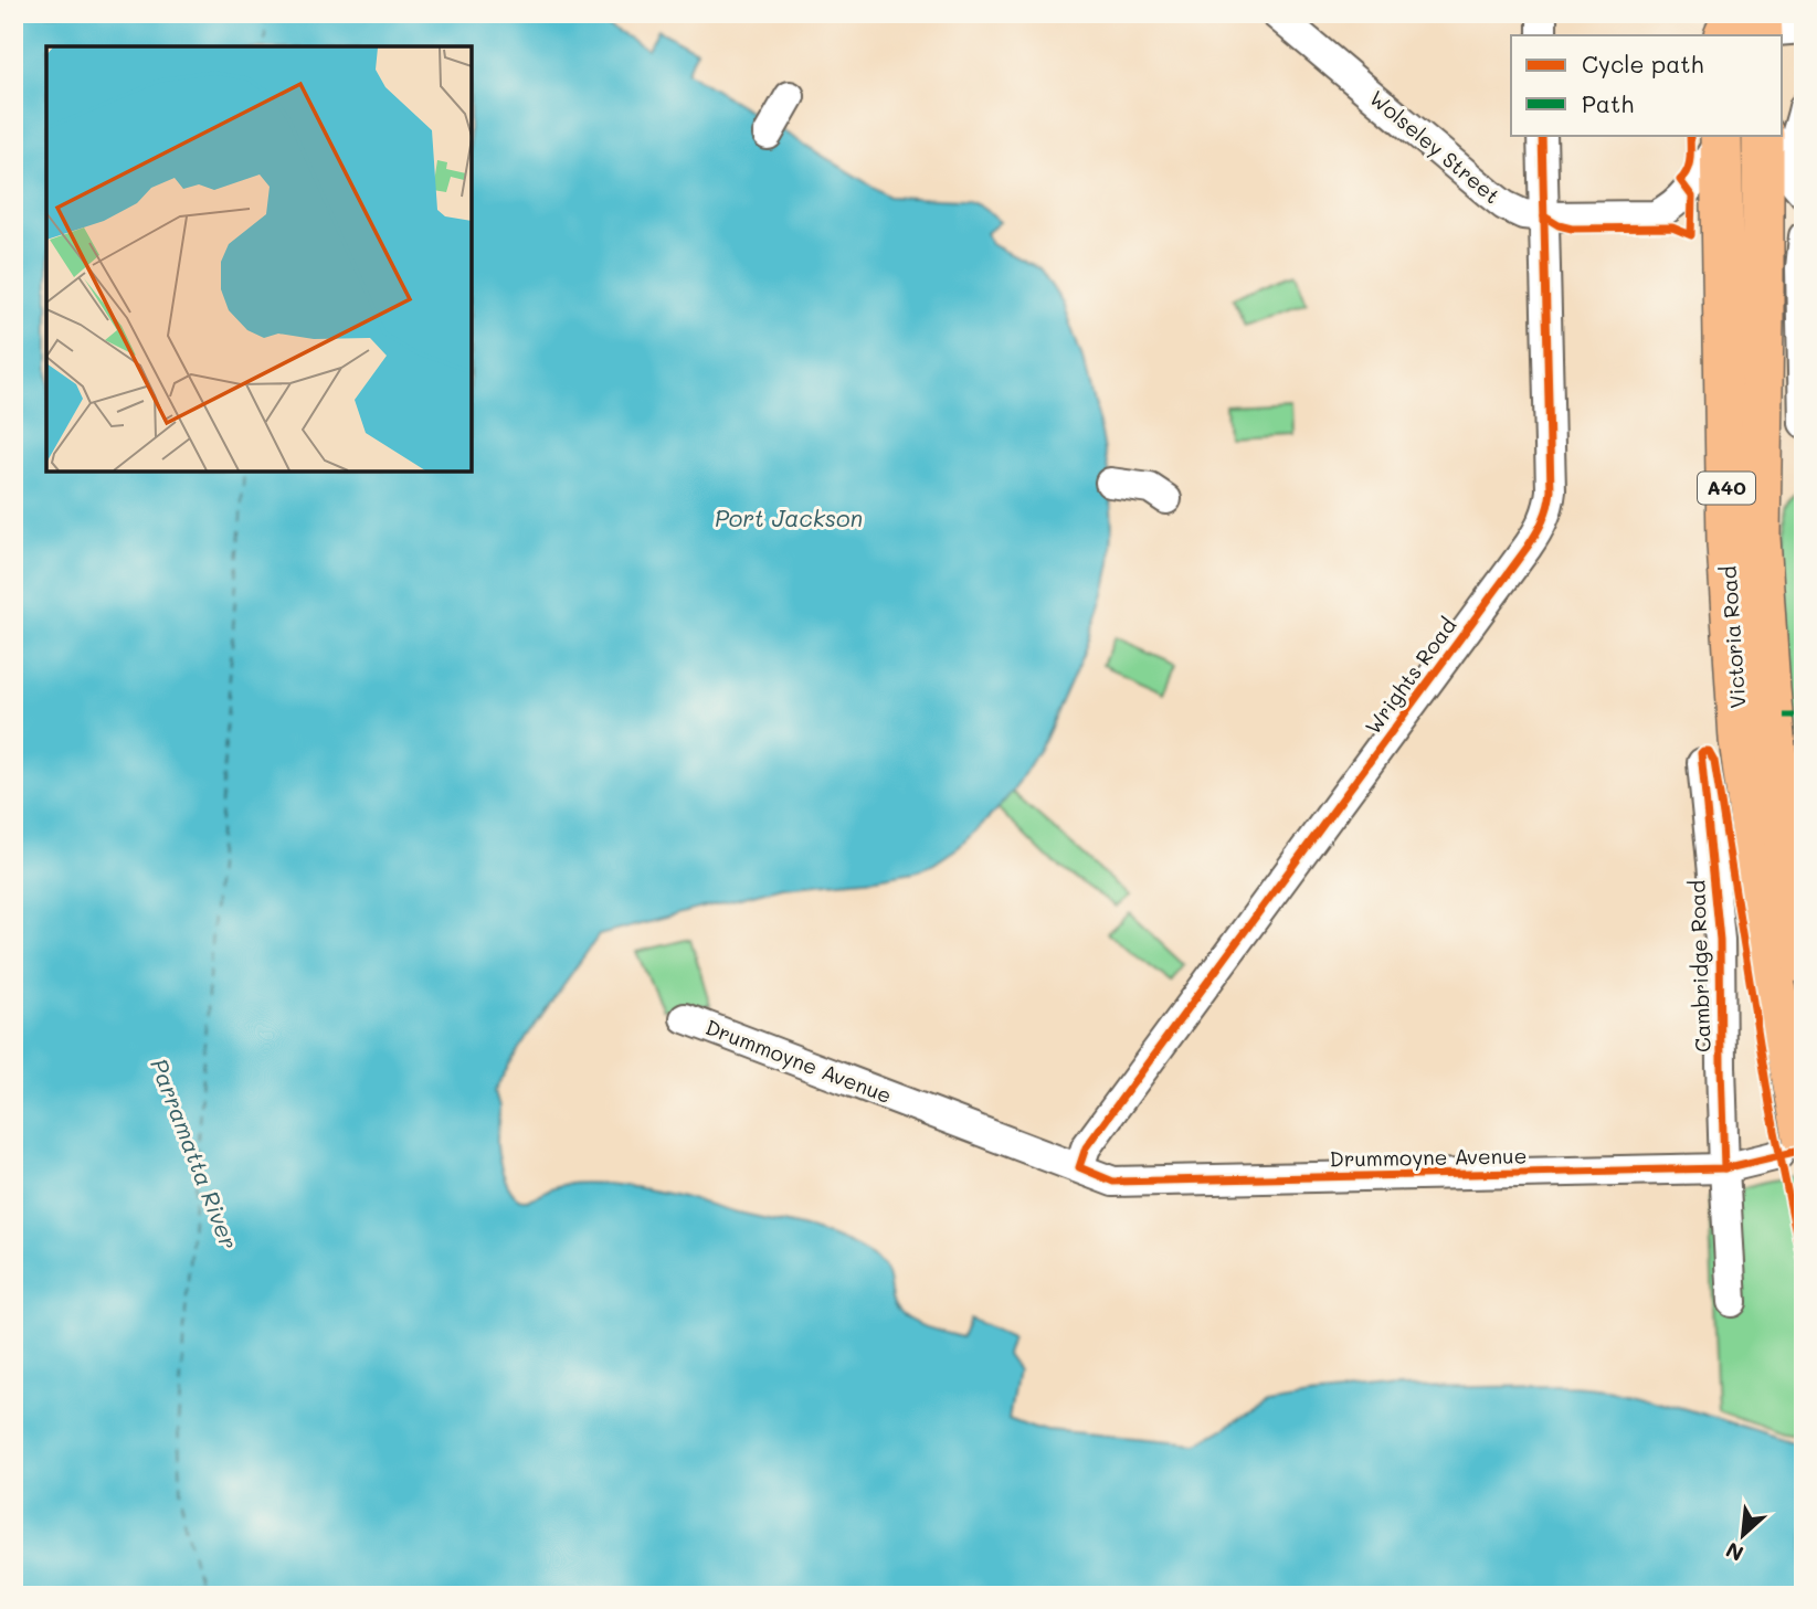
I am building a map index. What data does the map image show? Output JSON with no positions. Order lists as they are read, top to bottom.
{
  "streets": {
    "highway": ["A40", "Victoria Road"],
    "street": [
      "Wolseley Street",
      "Wrights Road",
      "Cambridge Road",
      "Drummoyne Avenue"
    ]
  },
  "crossings": [
    ["Wolseley Street", "Victoria Road"],
    ["Wolseley Street", "Wrights Road"],
    ["Victoria Road", "Drummoyne Avenue"],
    ["Wrights Road", "Drummoyne Avenue"],
    ["Cambridge Road", "Drummoyne Avenue"]
  ],
  "water": ["Port Jackson", "Parramatta River"],
  "legend": ["Cycle path", "Path"],
  "north": "bottom left"
}
